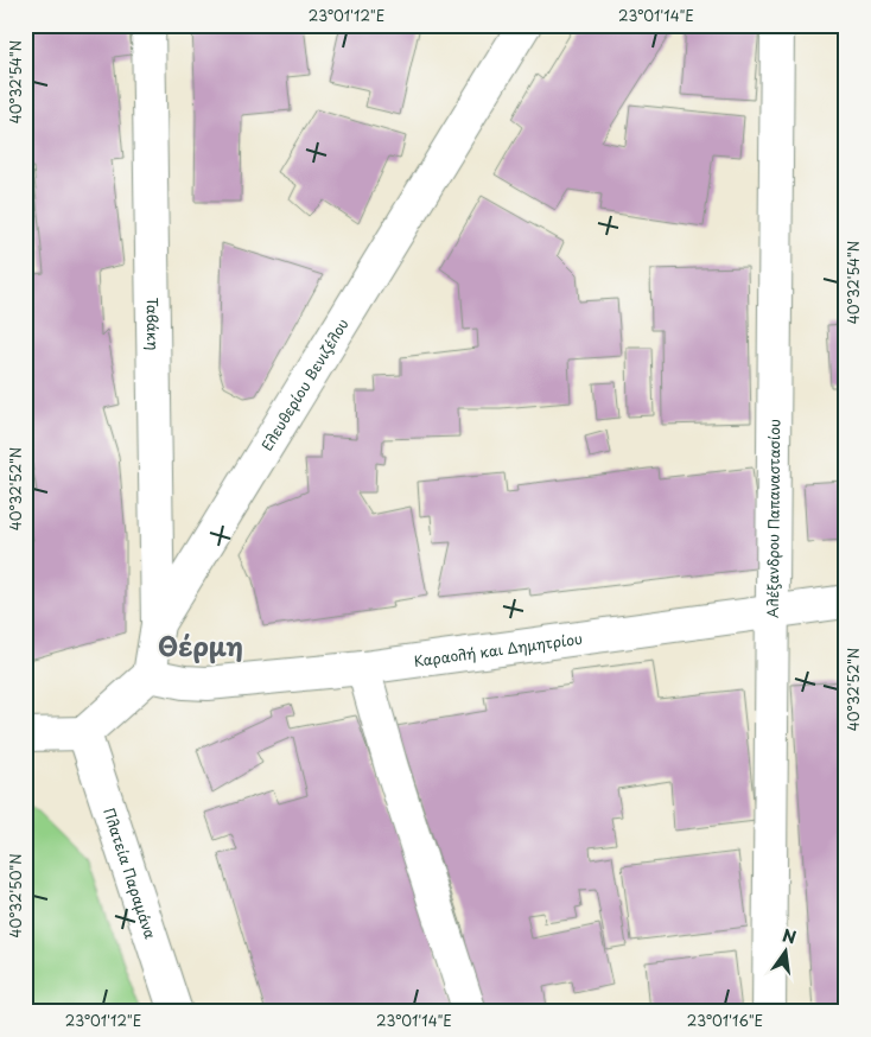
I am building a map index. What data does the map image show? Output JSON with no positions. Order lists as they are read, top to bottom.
{
  "streets": {
    "street": [
      "Ταβάκη",
      "Ελευθερίου Βενιζέλου",
      "Αλέξανδρου Παπαναστασίου",
      "Καραολή και Δημητρίου",
      "Πλατεία Παραμάνα"
    ]
  },
  "crossings": [
    ["Ταβάκη", "Ελευθερίου Βενιζέλου"],
    ["Ελευθερίου Βενιζέλου", "Καραολή και Δημητρίου"],
    ["Αλέξανδρου Παπαναστασίου", "Καραολή και Δημητρίου"]
  ],
  "districts": ["Θέρμη"],
  "north": "top",
  "coordinates": [
    "23°01'12\"E",
    "23°01'14\"E",
    "40°32'54\"N",
    "40°32'52\"N",
    "40°32'50\"N",
    "23°01'16\"E"
  ]
}
